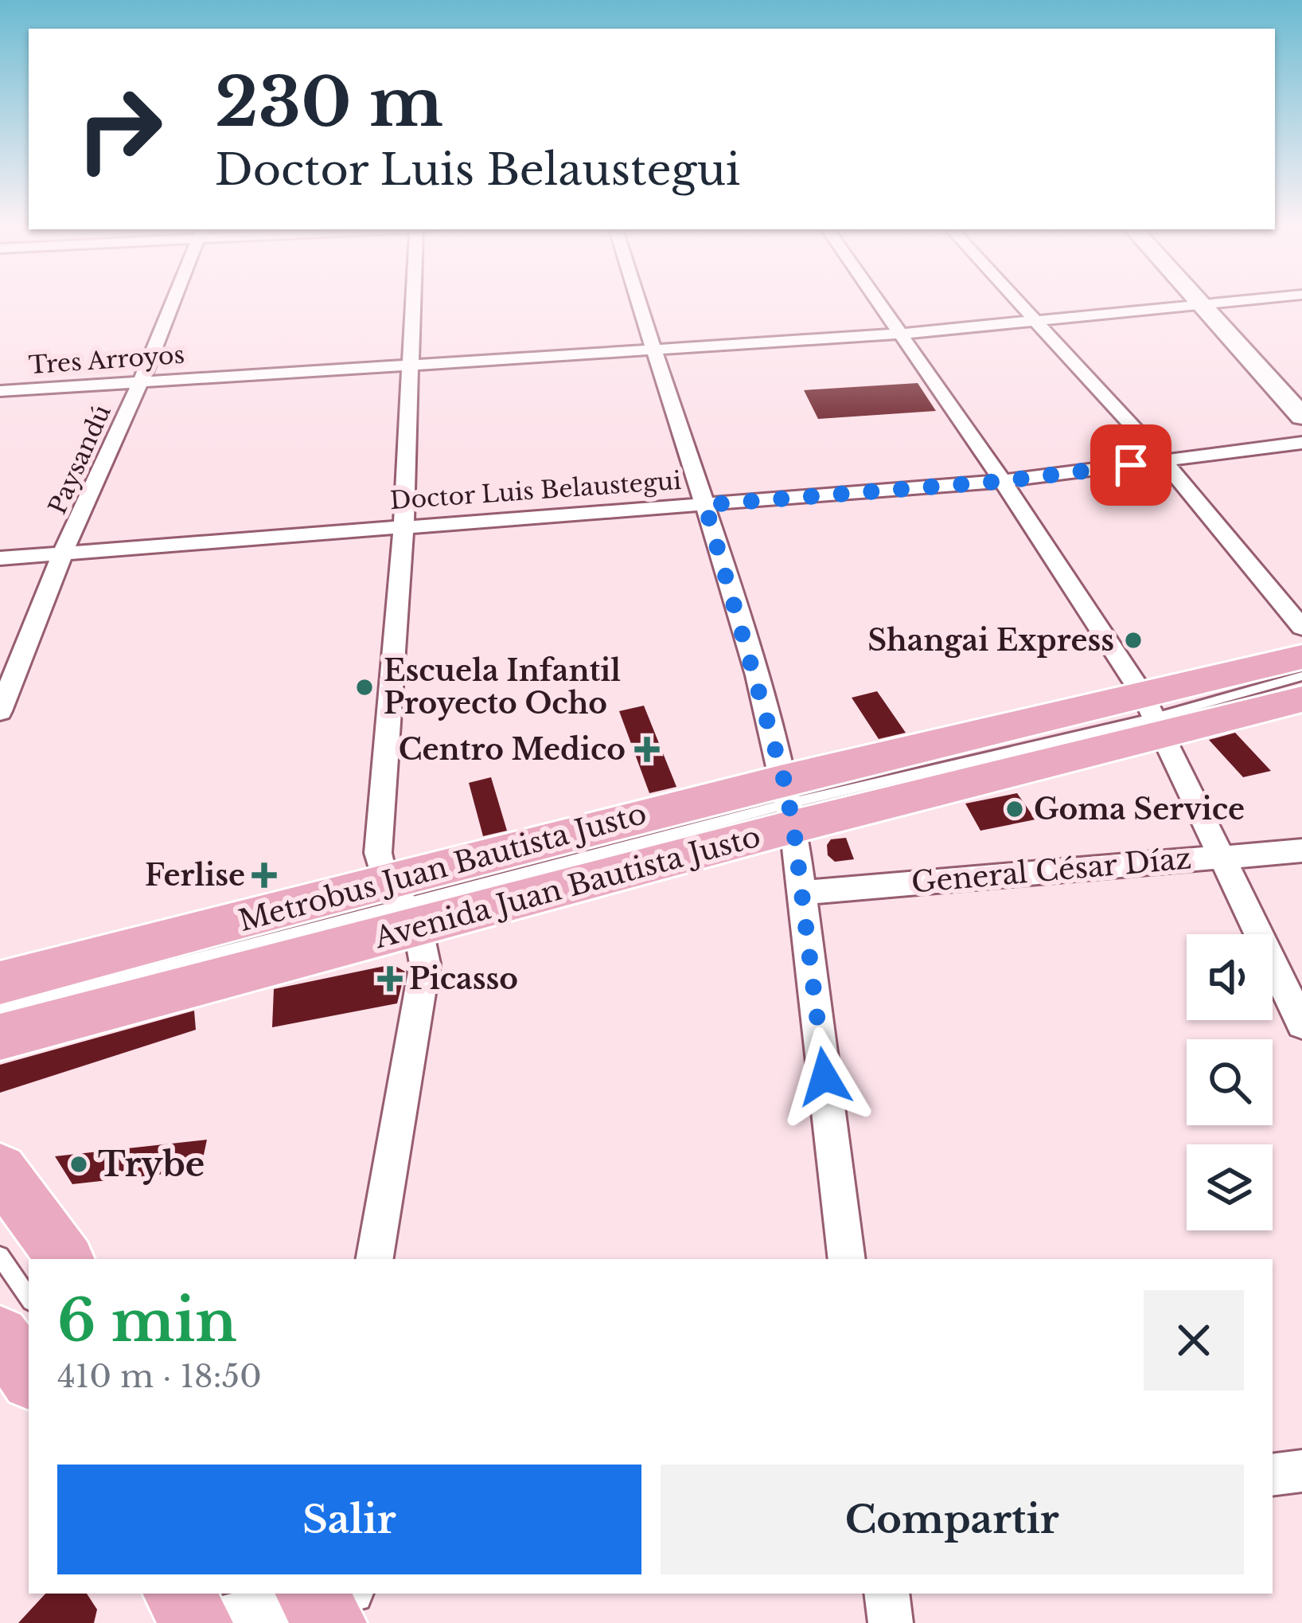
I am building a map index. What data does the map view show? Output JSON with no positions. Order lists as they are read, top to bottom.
{
  "streets": {
    "main road": ["Avenida Juan Bautista Justo"],
    "street": [
      "Tres Arroyos",
      "Paysandú",
      "Doctor Luis Belaustegui",
      "General César Díaz"
    ],
    "lane": ["Metrobus Juan Bautista Justo"]
  },
  "crossings": [
    ["Tres Arroyos", "Paysandú"],
    ["Paysandú", "Doctor Luis Belaustegui"],
    ["Metrobus Juan Bautista Justo", "Avenida Juan Bautista Justo"]
  ],
  "places": {
    "other": [
      "Shangai Express",
      "Escuela Infantil Proyecto Ocho",
      "Goma Service",
      "Trybe"
    ],
    "health": ["Centro Medico", "Ferlise", "Picasso"]
  },
  "page": {
    "turn": ["230 m", "Doctor Luis Belaustegui"],
    "heading": ["6 min", "410 m · 18:50"],
    "buttons": ["Salir", "Compartir"]
  }
}
